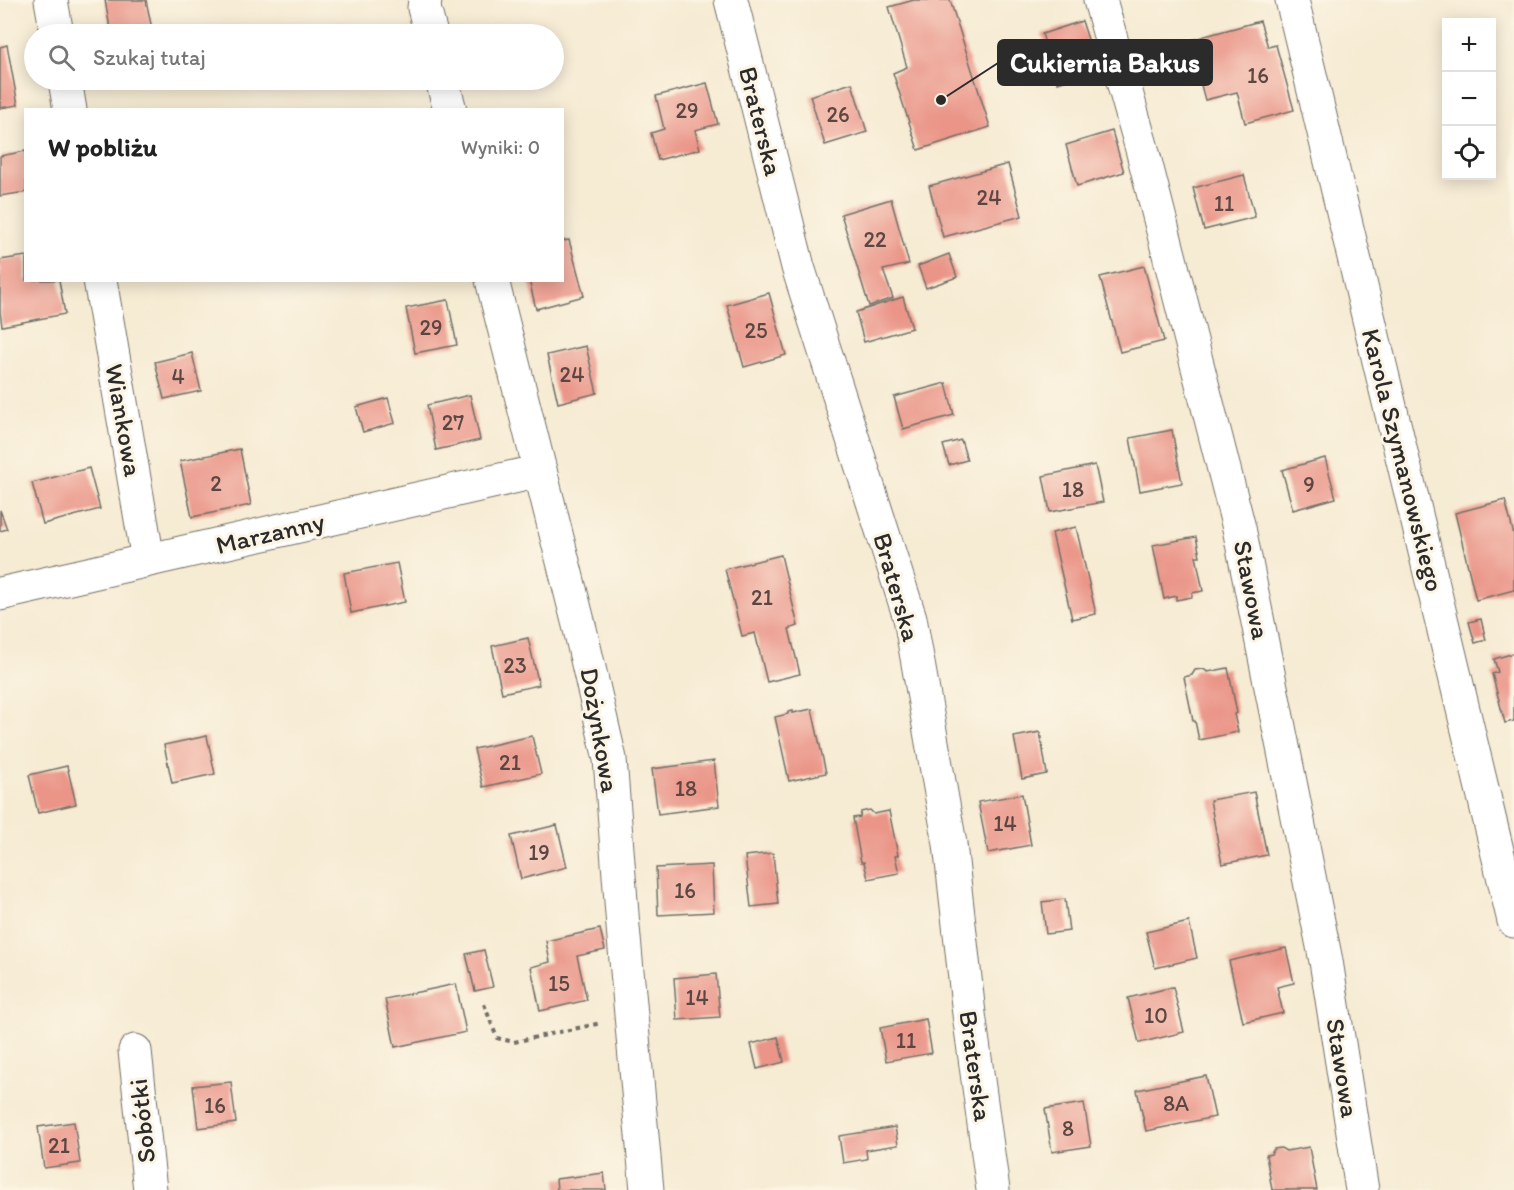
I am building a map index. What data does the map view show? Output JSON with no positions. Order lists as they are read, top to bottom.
{
  "streets": {
    "street": [
      "Braterska",
      "Wiankowa",
      "Karola Szymanowskiego",
      "Marzanny",
      "Stawowa",
      "Dożynkowa",
      "Sobótki"
    ]
  },
  "crossings": [
    ["Wiankowa", "Marzanny"],
    ["Marzanny", "Dożynkowa"]
  ],
  "places": ["Cukiernia Bakus"],
  "house_numbers": [
    "16",
    "29",
    "26",
    "24",
    "11",
    "22",
    "29",
    "25",
    "24",
    "4",
    "27",
    "2",
    "9",
    "18",
    "21",
    "23",
    "21",
    "18",
    "14",
    "19",
    "16",
    "15",
    "14",
    "10",
    "11",
    "8A",
    "16",
    "8",
    "21"
  ],
  "page": {
    "map_buttons": ["+", "−"],
    "search": "Szukaj tutaj",
    "heading": ["W pobliżu", "Wyniki: 0"]
  }
}
